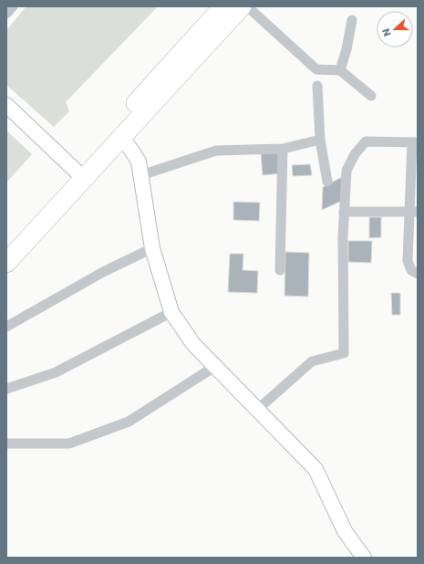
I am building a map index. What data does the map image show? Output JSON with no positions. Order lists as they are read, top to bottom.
{
  "north": "left"
}
